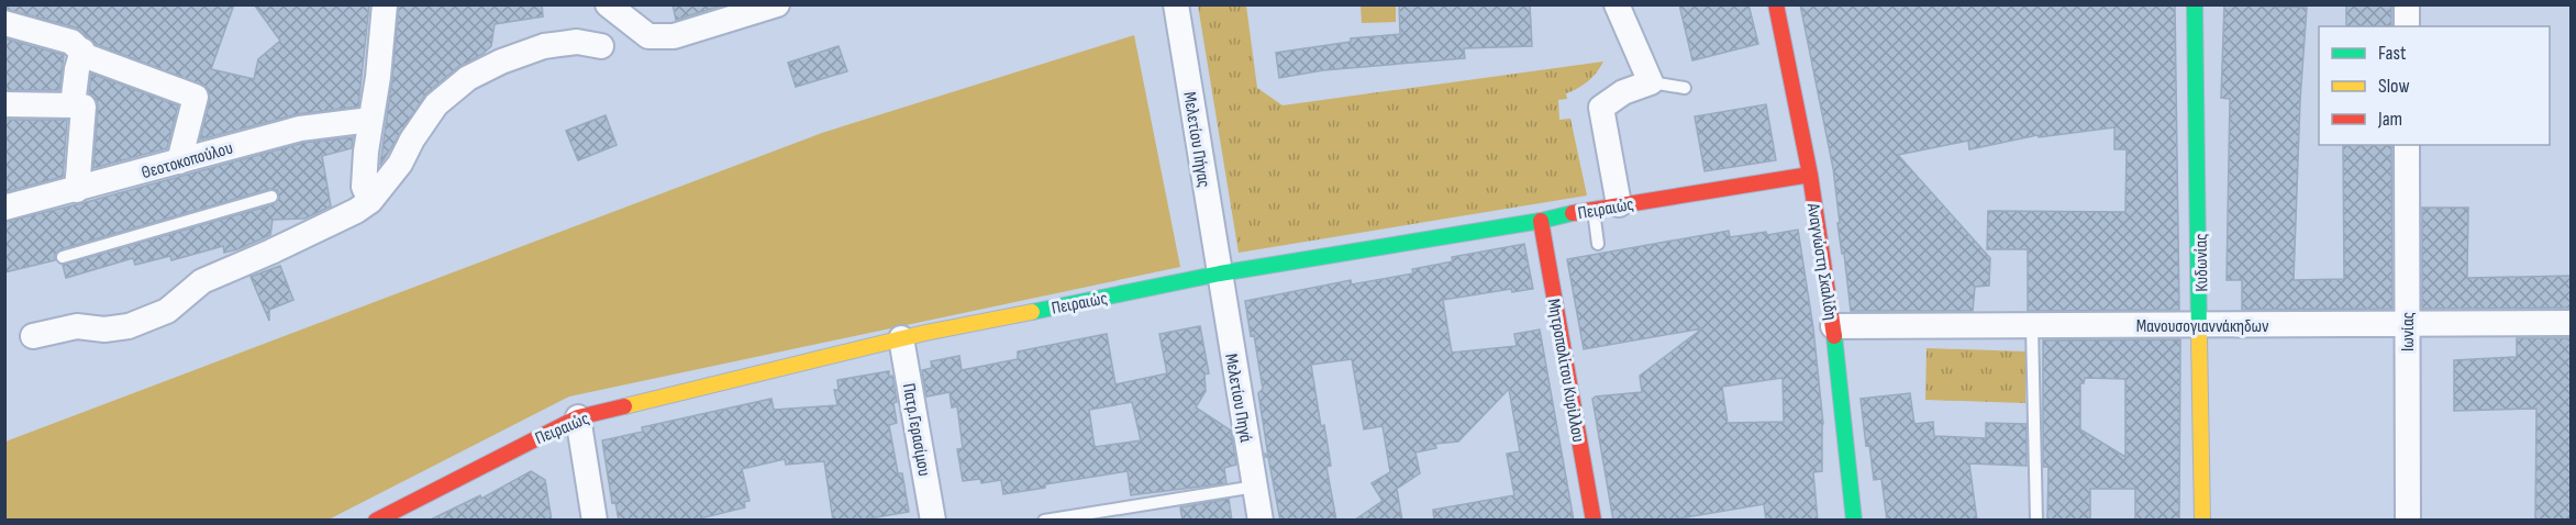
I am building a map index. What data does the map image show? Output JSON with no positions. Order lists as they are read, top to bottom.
{
  "streets": {
    "street": [
      "Μελετίου Πήγας",
      "Θεοτοκοπούλου",
      "Πειραιώς",
      "Αναγνώστη Σκαλίδη",
      "Κυδωνίας",
      "Μανουσογιαννάκηδων",
      "Ιωνίας",
      "Μητροπολίτου Κυρίλλου",
      "Μελετίου Πηγά",
      "Πατρ.Γερασίμου"
    ]
  },
  "crossings": [
    ["Μελετίου Πήγας", "Πειραιώς"],
    ["Μελετίου Πήγας", "Μελετίου Πηγά"],
    ["Πειραιώς", "Αναγνώστη Σκαλίδη"],
    ["Πειραιώς", "Μητροπολίτου Κυρίλλου"],
    ["Πειραιώς", "Μελετίου Πηγά"],
    ["Πειραιώς", "Πατρ.Γερασίμου"],
    ["Αναγνώστη Σκαλίδη", "Μανουσογιαννάκηδων"],
    ["Κυδωνίας", "Μανουσογιαννάκηδων"],
    ["Μανουσογιαννάκηδων", "Ιωνίας"]
  ],
  "legend": ["Fast", "Slow", "Jam"]
}
